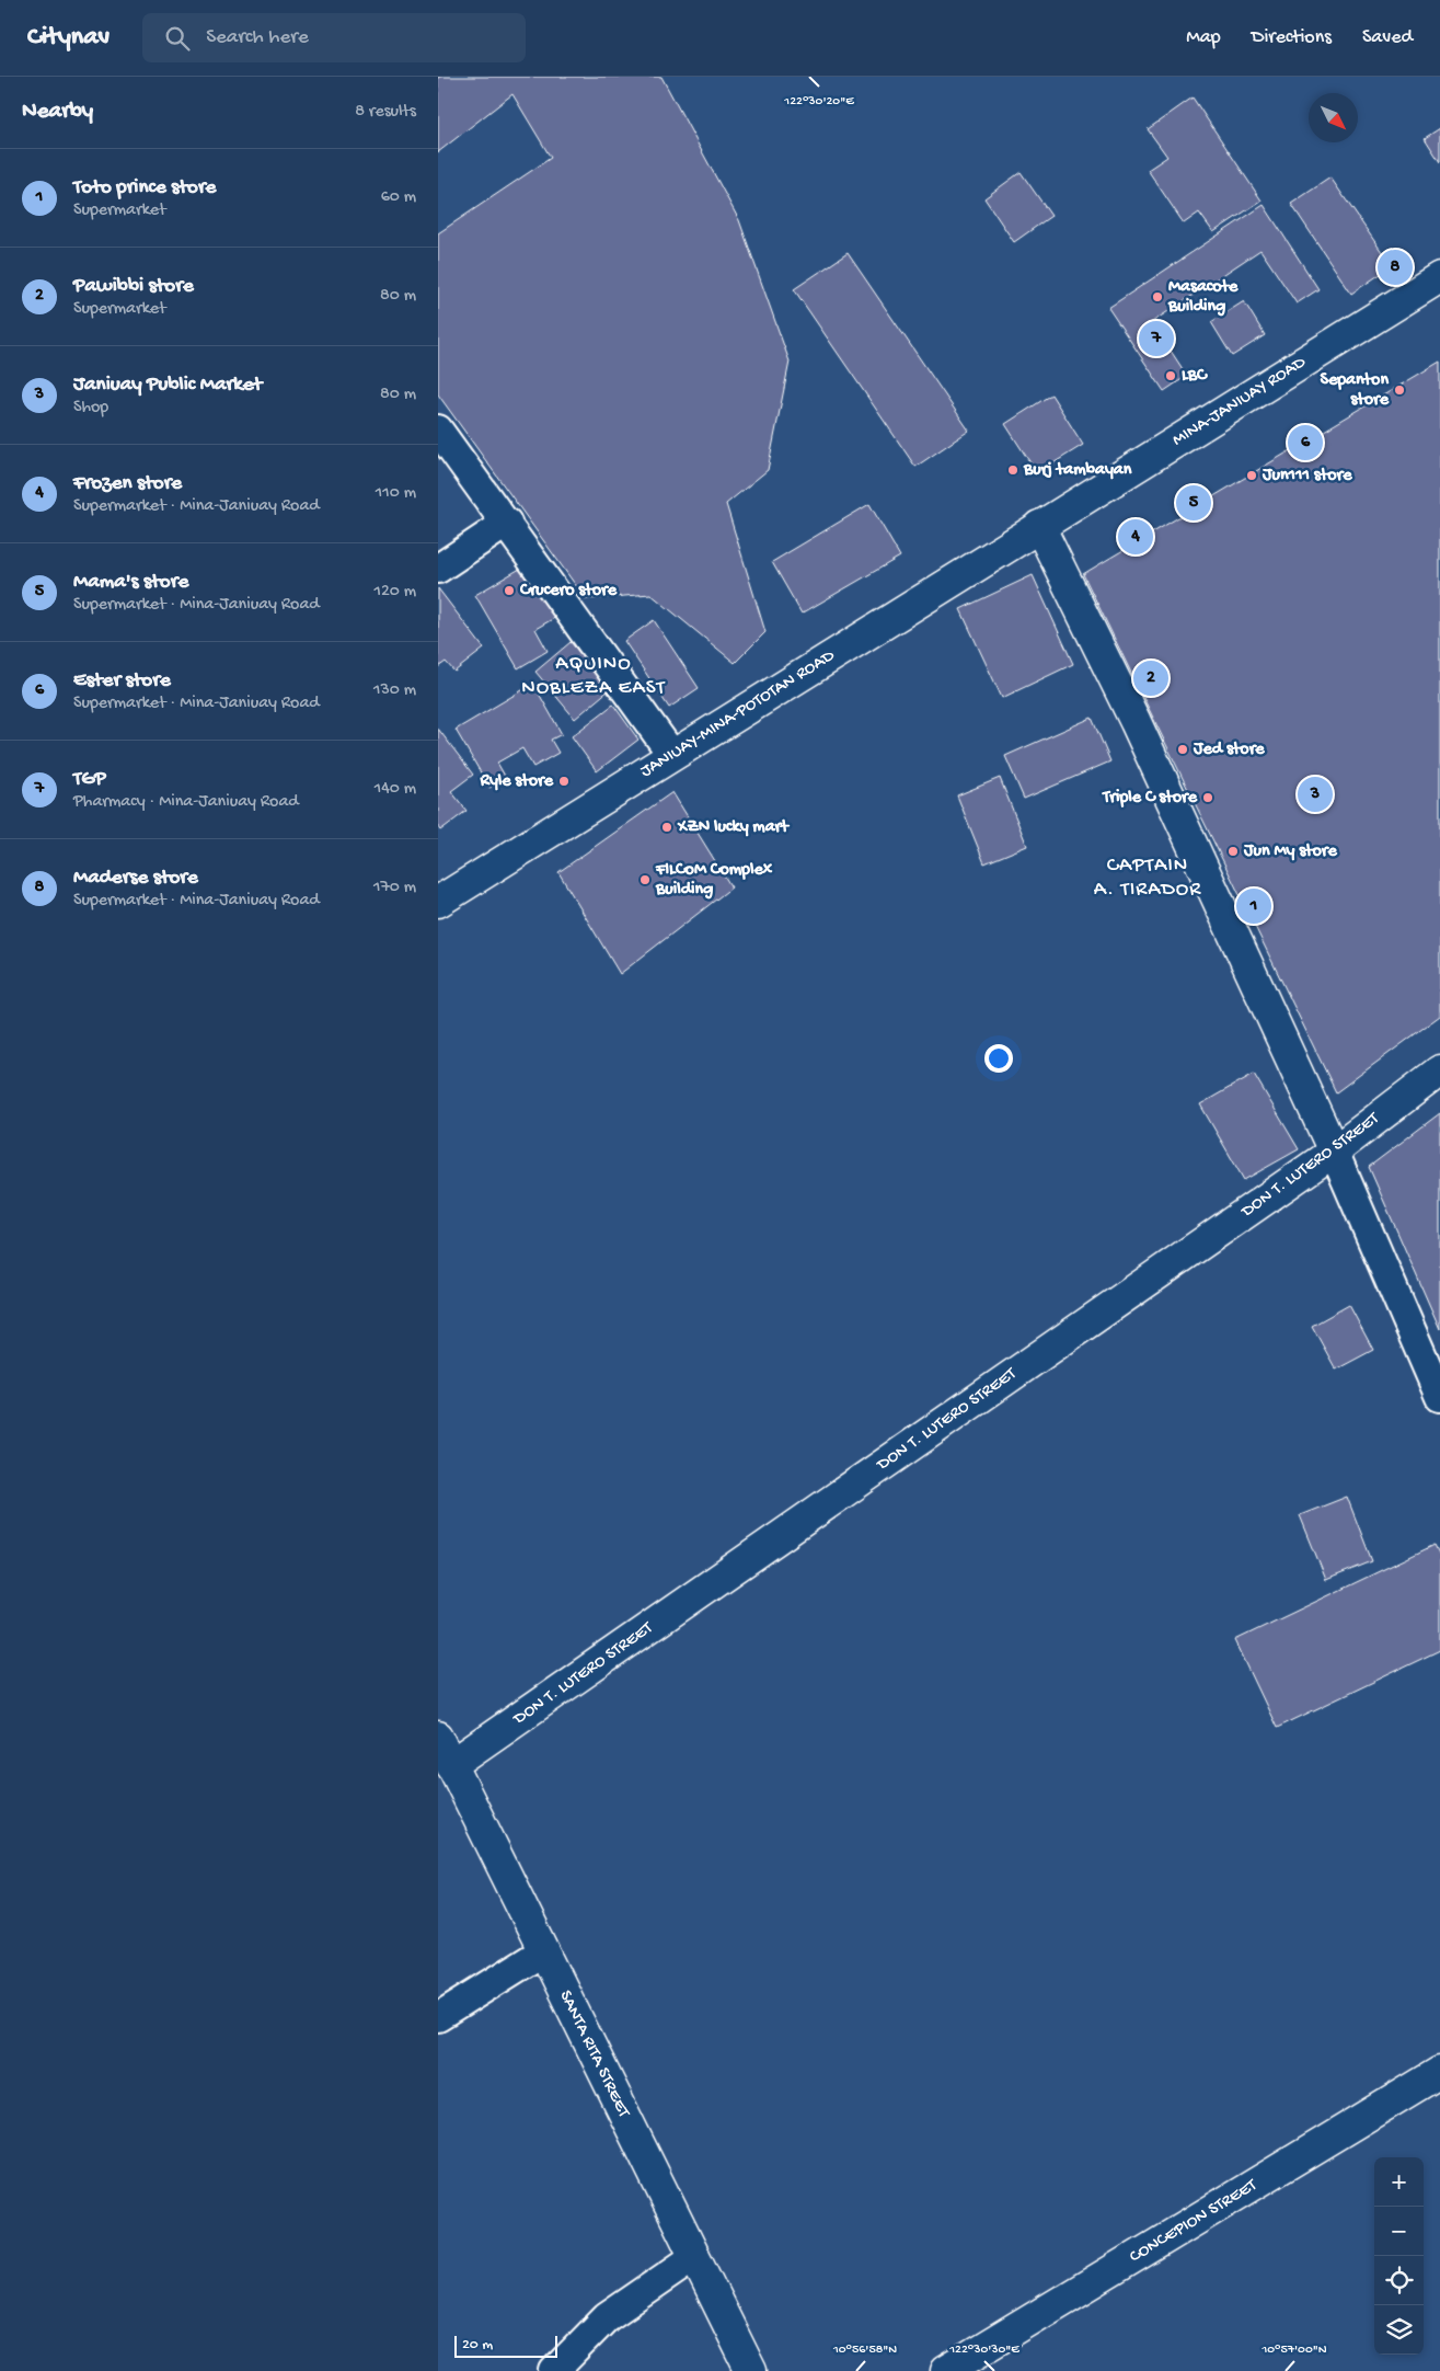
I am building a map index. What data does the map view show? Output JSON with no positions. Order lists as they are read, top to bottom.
{
  "streets": {
    "street": [
      "MINA-JANIUAY ROAD",
      "JANIUAY-MINA-POTOTAN ROAD",
      "DON T. LUTERO STREET",
      "SANTA RITA STREET",
      "CONCEPION STREET"
    ]
  },
  "crossings": [
    ["MINA-JANIUAY ROAD", "JANIUAY-MINA-POTOTAN ROAD"],
    ["DON T. LUTERO STREET", "SANTA RITA STREET"]
  ],
  "districts": ["AQUINO NOBLEZA EAST", "CAPTAIN A. TIRADOR"],
  "places": [
    "Masacote Building",
    "LBC",
    "Sepanton store",
    "Burj tambayan",
    "Jun111 store",
    "Crucero store",
    "Jed store",
    "Ryle store",
    "Triple C store",
    "XZN lucky mart",
    "Jun My store",
    "FILCoM Complex Building"
  ],
  "scale_bar": "20 m",
  "north": "bottom right",
  "page": {
    "header": "Citynav",
    "search": "Search here",
    "nav": ["Map", "Directions", "Saved"],
    "heading": ["Nearby", "8 results"],
    "list": [
      {
        "mark": "1",
        "name": "Toto prince store",
        "note": "Supermarket",
        "value": "60 m"
      },
      {
        "mark": "2",
        "name": "Pawibbi store",
        "note": "Supermarket",
        "value": "80 m"
      },
      {
        "mark": "3",
        "name": "Janiuay Public Market",
        "note": "Shop",
        "value": "80 m"
      },
      {
        "mark": "4",
        "name": "Frozen store",
        "note": "Supermarket · Mina-Janiuay Road",
        "value": "110 m"
      },
      {
        "mark": "5",
        "name": "Mama's store",
        "note": "Supermarket · Mina-Janiuay Road",
        "value": "120 m"
      },
      {
        "mark": "6",
        "name": "Ester store",
        "note": "Supermarket · Mina-Janiuay Road",
        "value": "130 m"
      },
      {
        "mark": "7",
        "name": "TGP",
        "note": "Pharmacy · Mina-Janiuay Road",
        "value": "140 m"
      },
      {
        "mark": "8",
        "name": "Maderse store",
        "note": "Supermarket · Mina-Janiuay Road",
        "value": "170 m"
      }
    ],
    "pins": [
      "8",
      "7",
      "6",
      "5",
      "4",
      "2",
      "3",
      "1"
    ],
    "map_buttons": ["+", "−"],
    "scale": "20 m"
  },
  "coordinates": [
    "122°30'20\"E",
    "10°56'58\"N",
    "10°57'00\"N",
    "122°30'30\"E"
  ]
}
